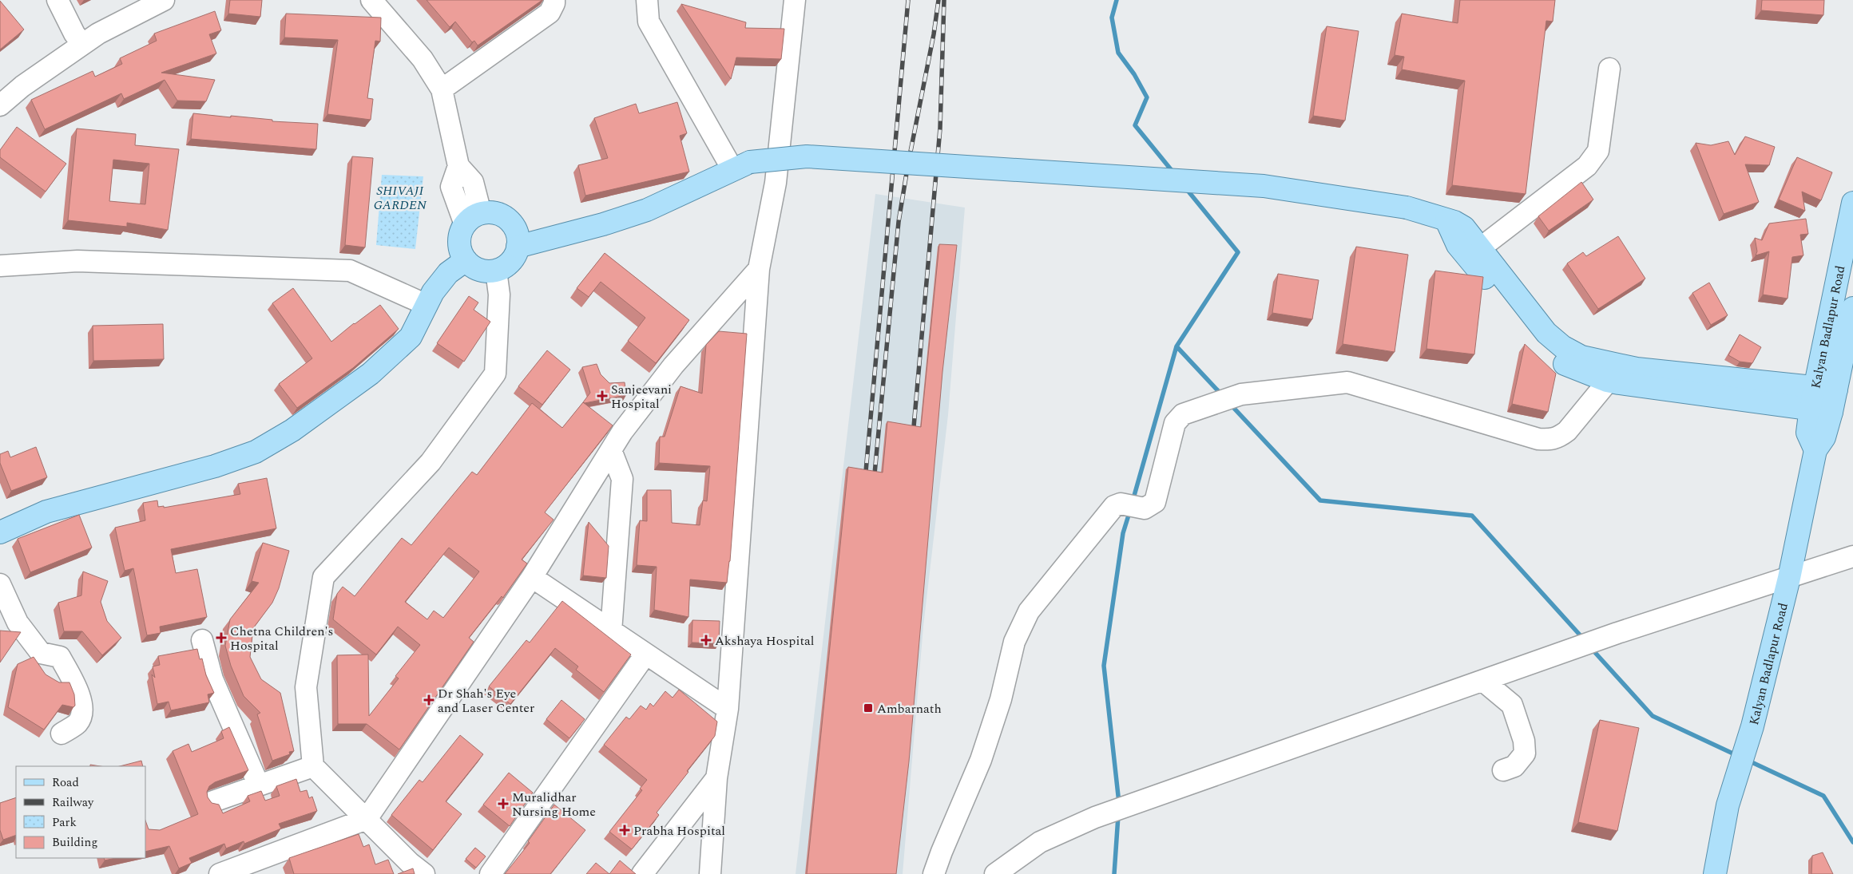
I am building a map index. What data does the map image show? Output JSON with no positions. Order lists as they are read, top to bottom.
{
  "streets": {
    "main road": ["Kalyan Badlapur Road"]
  },
  "parks": ["SHIVAJI GARDEN"],
  "places": {
    "health": [
      "Sanjeevani Hospital",
      "Chetna Children's Hospital",
      "Akshaya Hospital",
      "Dr Shah's Eye and Laser Center",
      "Muralidhar Nursing Home",
      "Prabha Hospital"
    ],
    "transit": ["Ambarnath"]
  },
  "legend": [
    "Road",
    "Railway",
    "Park",
    "Building"
  ]
}
